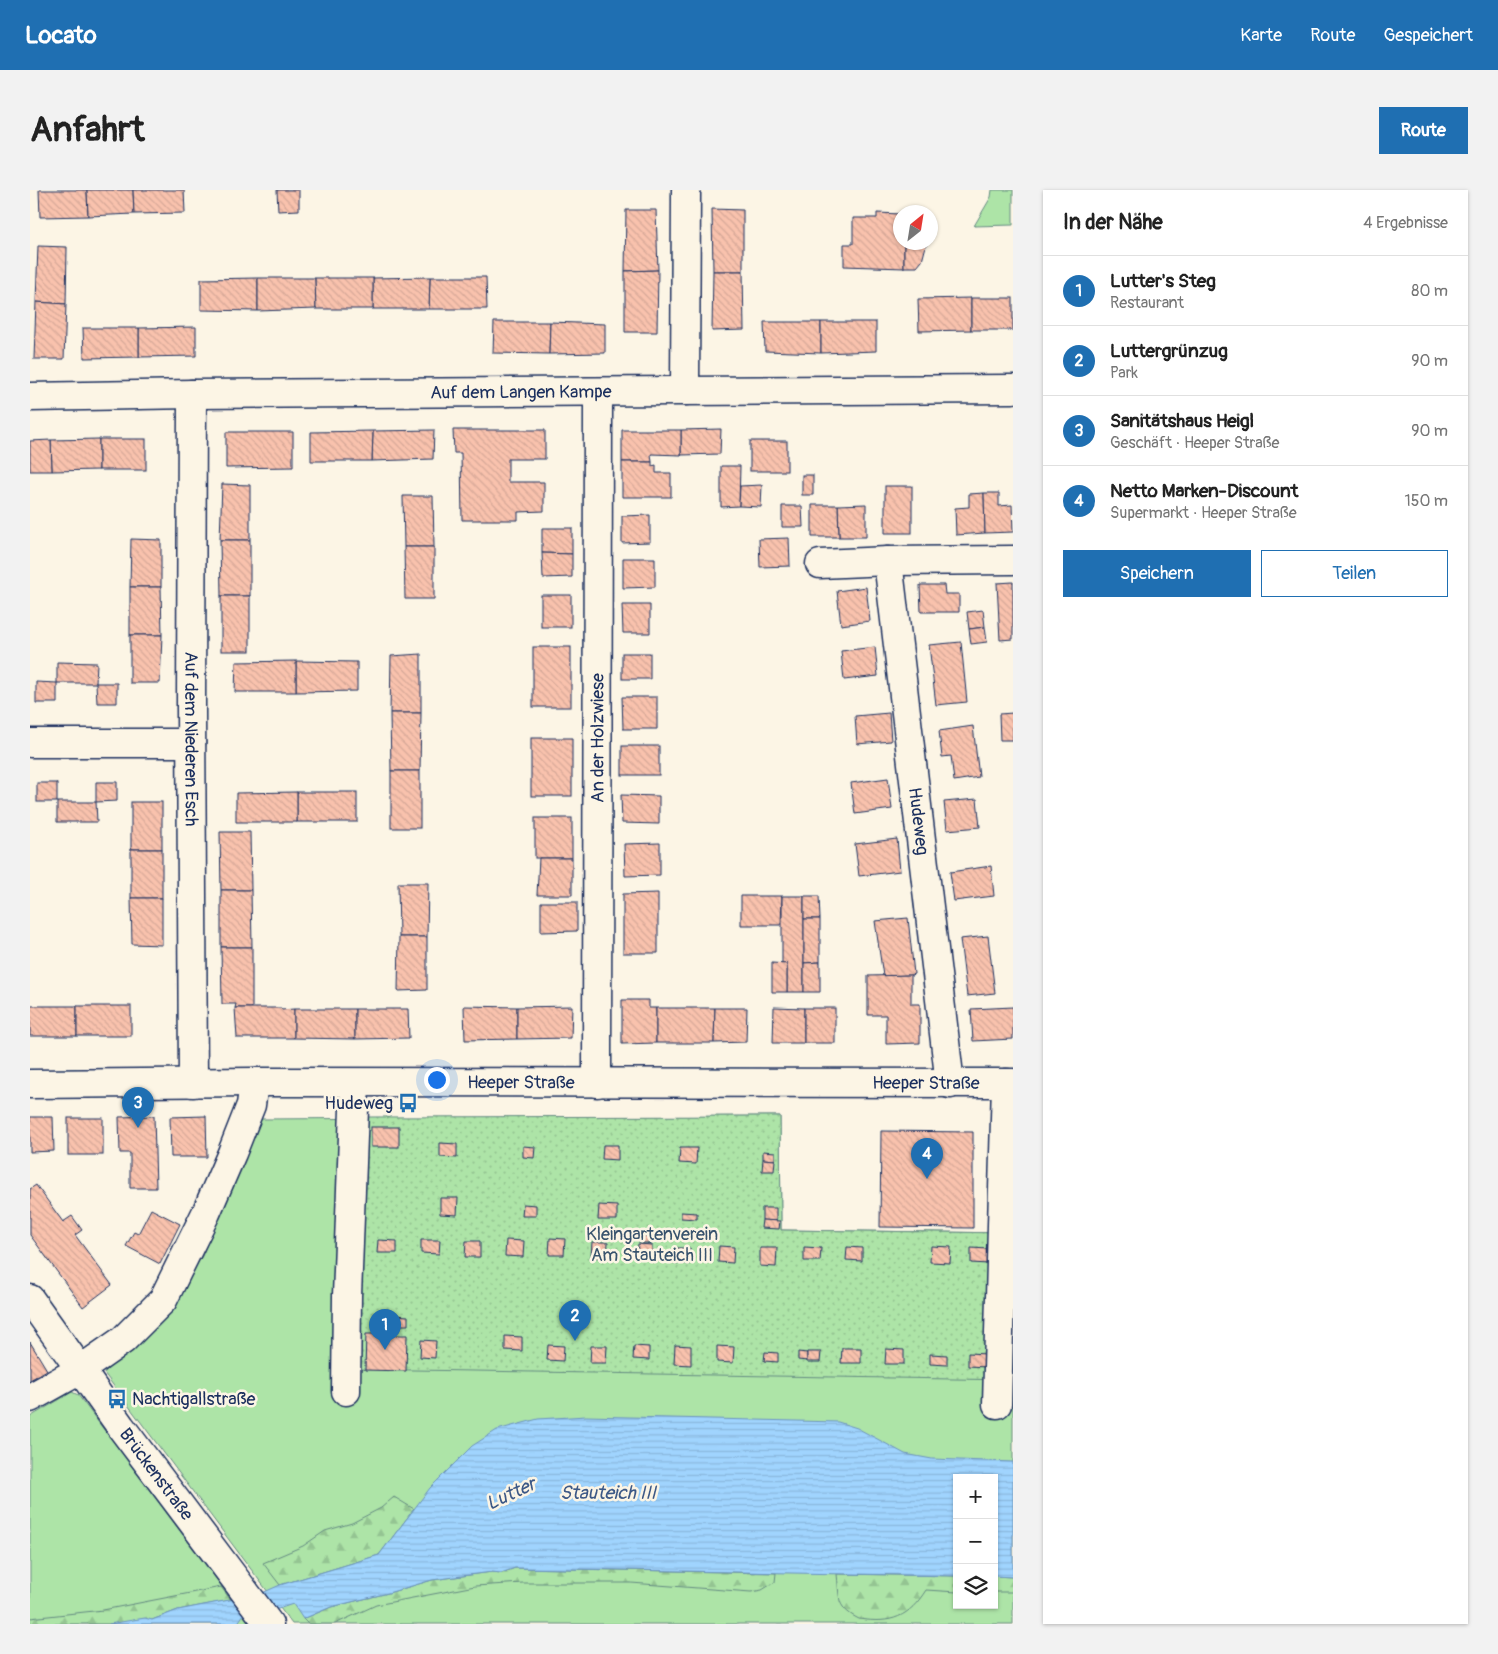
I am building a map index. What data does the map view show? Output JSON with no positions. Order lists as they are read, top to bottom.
{
  "streets": {
    "street": [
      "Auf dem Langen Kampe",
      "An der Holzwiese",
      "Auf dem Niederen Esch",
      "Hudeweg",
      "Heeper Straße",
      "Brückenstraße"
    ]
  },
  "crossings": [
    ["Auf dem Langen Kampe", "An der Holzwiese"],
    ["Auf dem Langen Kampe", "Auf dem Niederen Esch"],
    ["An der Holzwiese", "Heeper Straße"],
    ["Auf dem Niederen Esch", "Heeper Straße"],
    ["Hudeweg", "Heeper Straße"]
  ],
  "water": ["Stauteich III", "Lutter"],
  "parks": ["Kleingartenverein Am Stauteich III"],
  "places": {
    "bus stop": ["Hudeweg", "Nachtigallstraße"]
  },
  "north": "top right",
  "page": {
    "header": "Locato",
    "nav": ["Karte", "Route", "Gespeichert"],
    "buttons": [
      "Route",
      ["Speichern", "Teilen"]
    ],
    "title": "Anfahrt",
    "heading": ["In der Nähe", "4 Ergebnisse"],
    "list": [
      {
        "mark": "1",
        "name": "Lutter's Steg",
        "note": "Restaurant",
        "value": "80 m"
      },
      {
        "mark": "2",
        "name": "Luttergrünzug",
        "note": "Park",
        "value": "90 m"
      },
      {
        "mark": "3",
        "name": "Sanitätshaus Heigl",
        "note": "Geschäft · Heeper Straße",
        "value": "90 m"
      },
      {
        "mark": "4",
        "name": "Netto Marken-Discount",
        "note": "Supermarkt · Heeper Straße",
        "value": "150 m"
      }
    ],
    "pins": [
      "3",
      "4",
      "2",
      "1"
    ],
    "map_buttons": ["+", "−"]
  }
}
